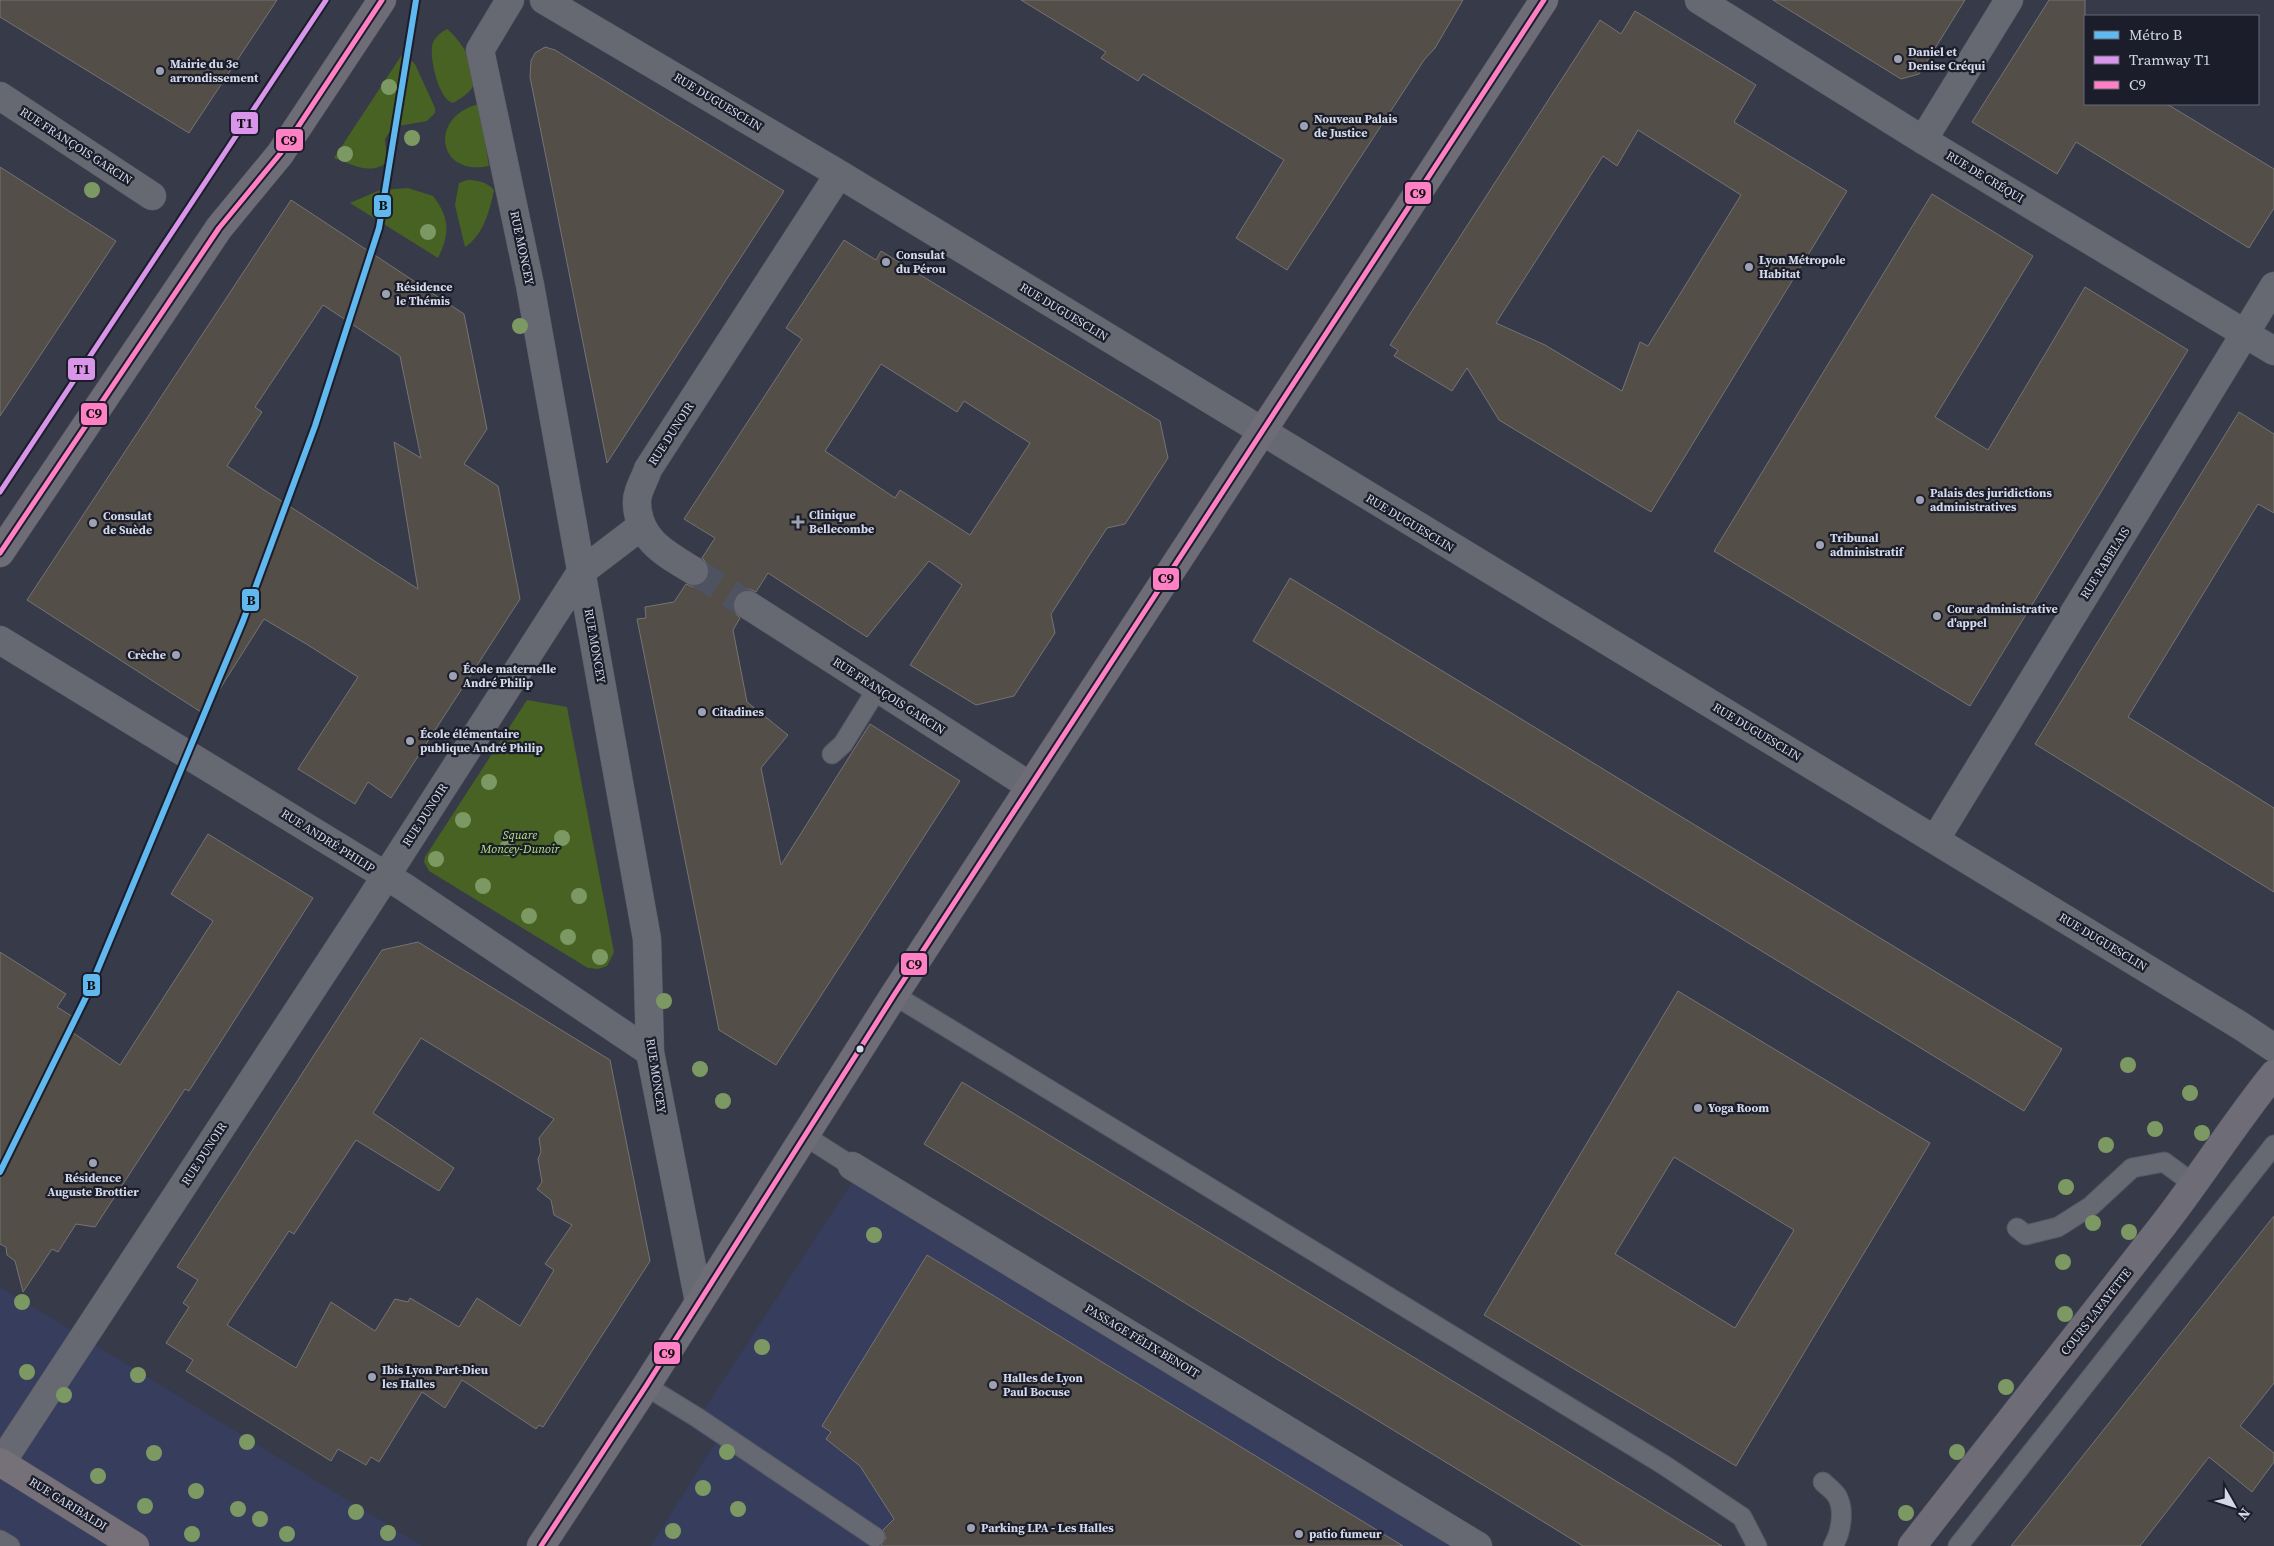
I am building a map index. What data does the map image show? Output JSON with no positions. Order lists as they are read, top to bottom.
{
  "streets": {
    "main road": ["COURS LAFAYETTE", "RUE GARIBALDI"],
    "street": [
      "RUE DUGUESCLIN",
      "RUE FRANÇOIS GARCIN",
      "RUE DE CRÉQUI",
      "RUE MONCEY",
      "RUE DUNOIR",
      "RUE RABELAIS",
      "RUE ANDRÉ PHILIP",
      "PASSAGE FÉLIX BENOIT"
    ]
  },
  "crossings": [
    ["RUE DUGUESCLIN", "RUE DUNOIR"],
    ["RUE DUGUESCLIN", "RUE RABELAIS"],
    ["RUE DE CRÉQUI", "RUE RABELAIS"],
    ["RUE MONCEY", "RUE DUNOIR"],
    ["RUE MONCEY", "RUE ANDRÉ PHILIP"],
    ["RUE DUNOIR", "RUE ANDRÉ PHILIP"],
    ["RUE DUNOIR", "RUE GARIBALDI"]
  ],
  "parks": ["Square Moncey-Dunoir"],
  "places": {
    "other": [
      "Daniel et Denise Créqui",
      "Mairie du 3e arrondissement",
      "Nouveau Palais de Justice",
      "Consulat du Pérou",
      "Lyon Métropole Habitat",
      "Résidence le Thémis",
      "Palais des juridictions administratives",
      "Consulat de Suède",
      "Tribunal administratif",
      "Cour administrative d'appel",
      "Crèche",
      "École maternelle André Philip",
      "Citadines",
      "École élémentaire publique André Philip",
      "Yoga Room",
      "Résidence Auguste Brottier",
      "Ibis Lyon Part-Dieu les Halles",
      "Halles de Lyon Paul Bocuse",
      "Parking LPA - Les Halles",
      "patio fumeur"
    ],
    "health": ["Clinique Bellecombe"]
  },
  "lines": ["metro line B", "tram line T1", "transit line C9"],
  "legend": ["Métro B", "Tramway T1", "C9"],
  "north": "bottom right"
}
